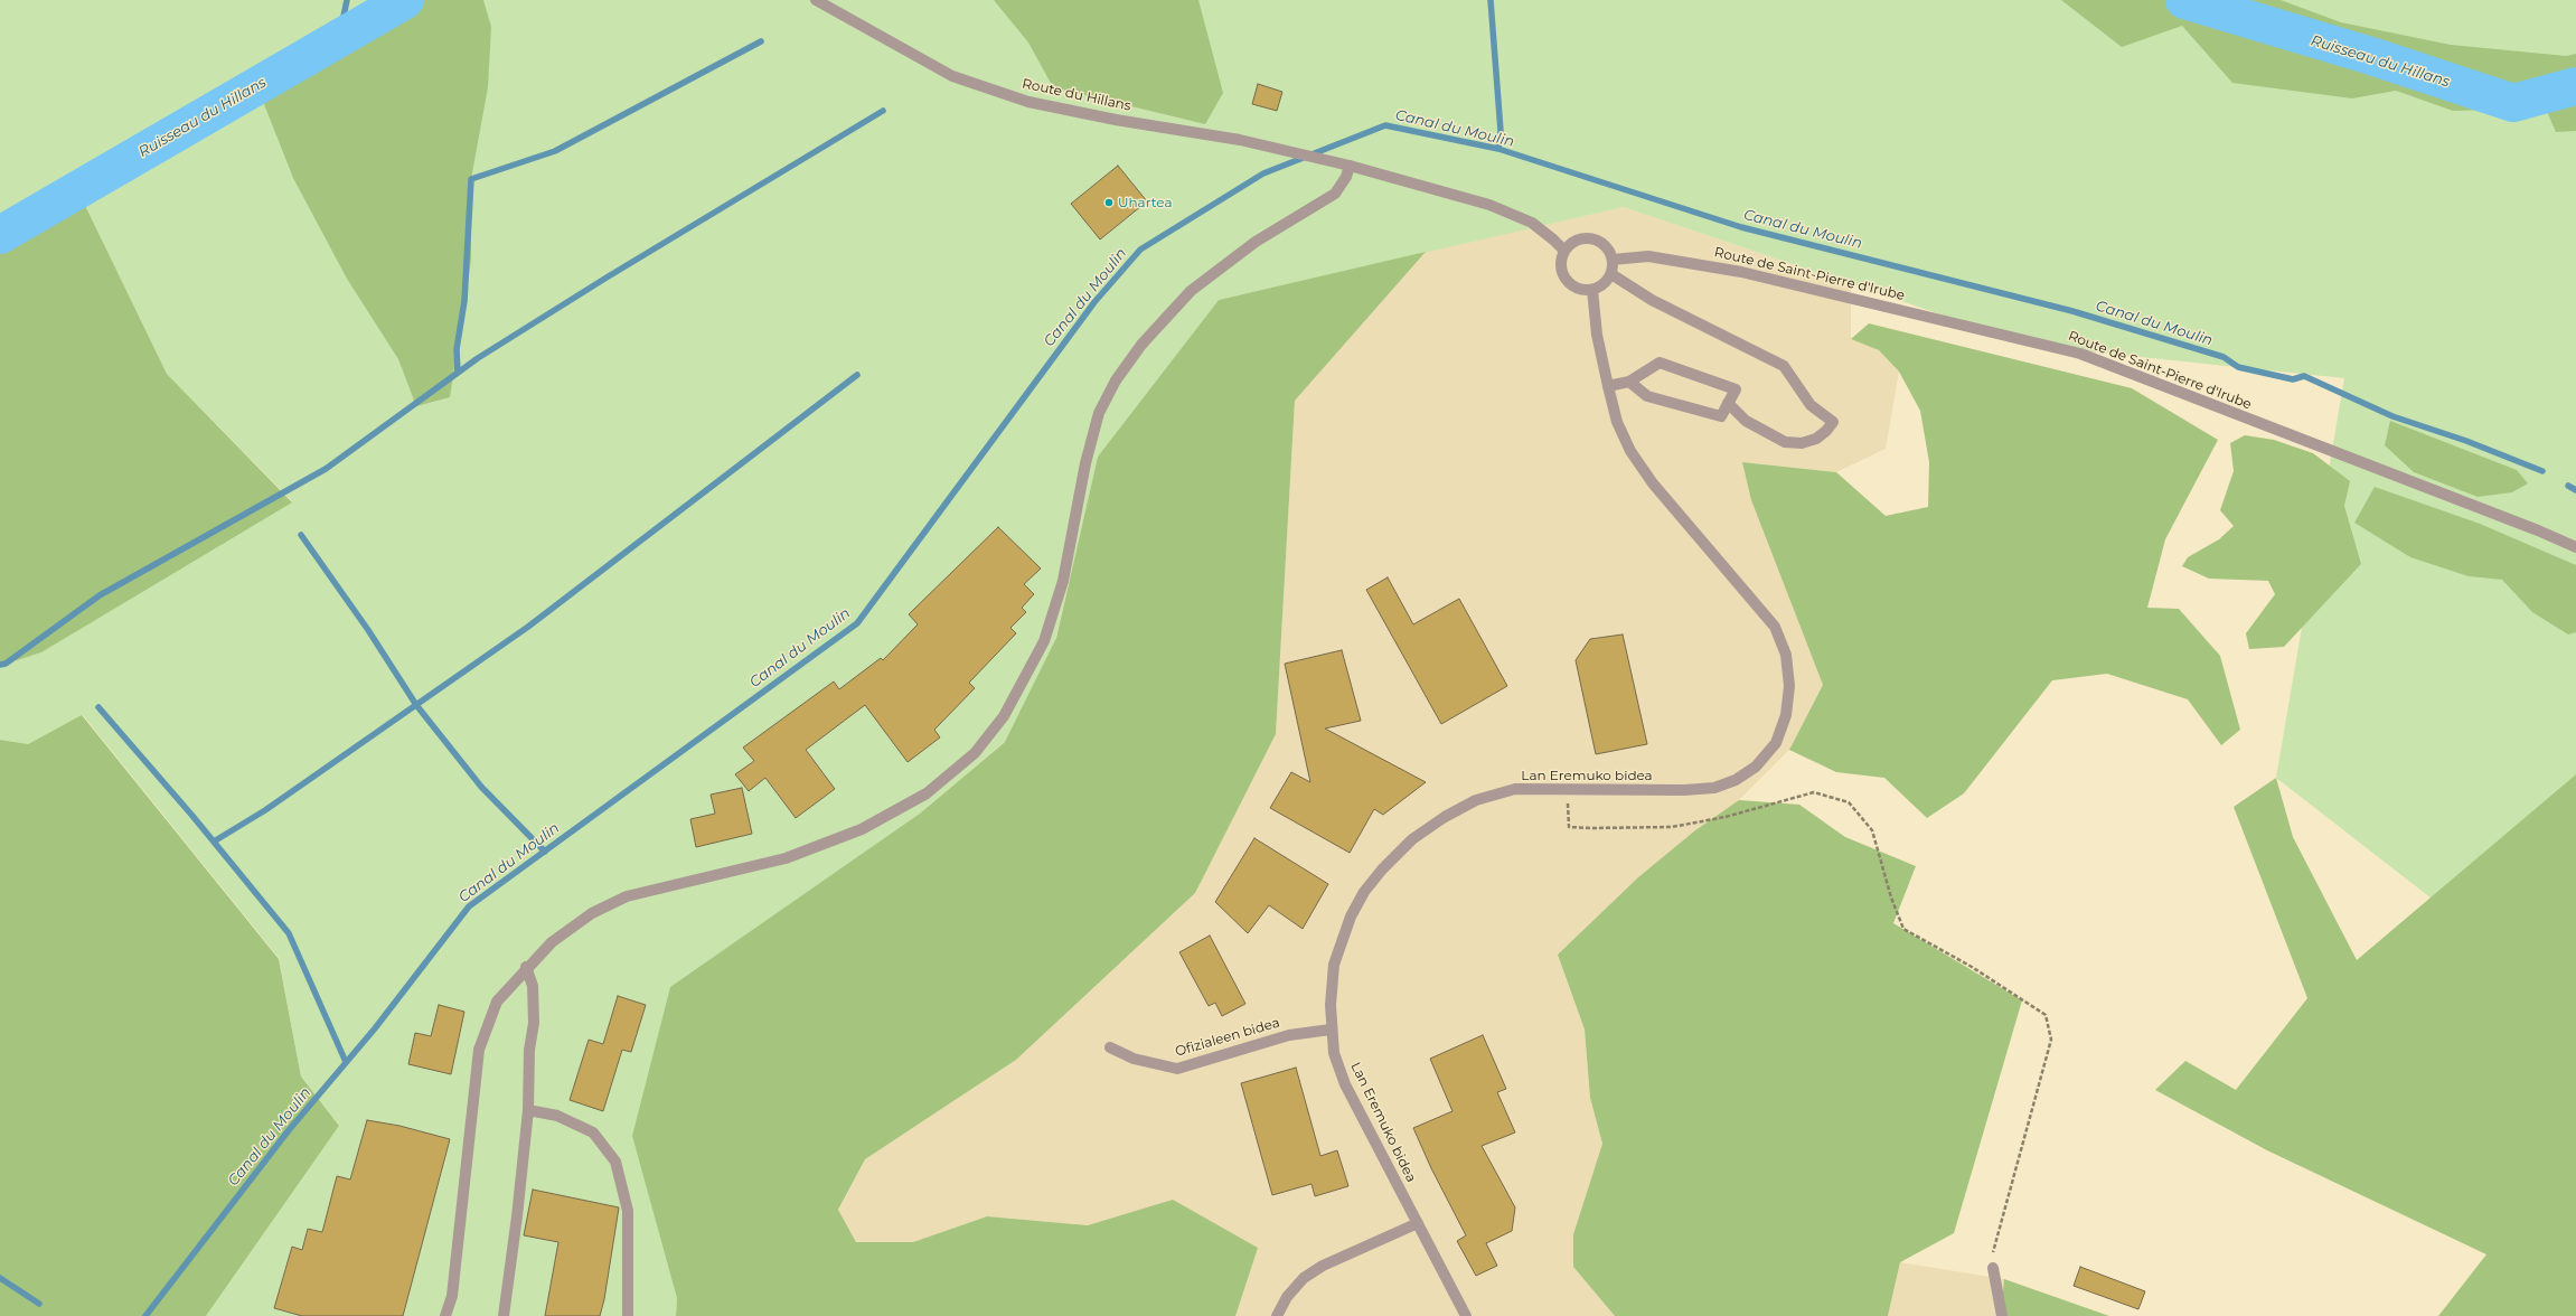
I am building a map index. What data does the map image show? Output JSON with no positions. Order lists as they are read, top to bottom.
{
  "streets": {
    "street": [
      "Route du Hillans",
      "Route de Saint-Pierre d'Irube",
      "Lan Eremuko bidea",
      "Ofizialeen bidea"
    ]
  },
  "crossings": [
    ["Route de Saint-Pierre d'Irube", "Lan Eremuko bidea"],
    ["Lan Eremuko bidea", "Ofizialeen bidea"]
  ],
  "water": ["Ruisseau du Hillans", "Canal du Moulin"],
  "places": ["Uhartea"]
}
